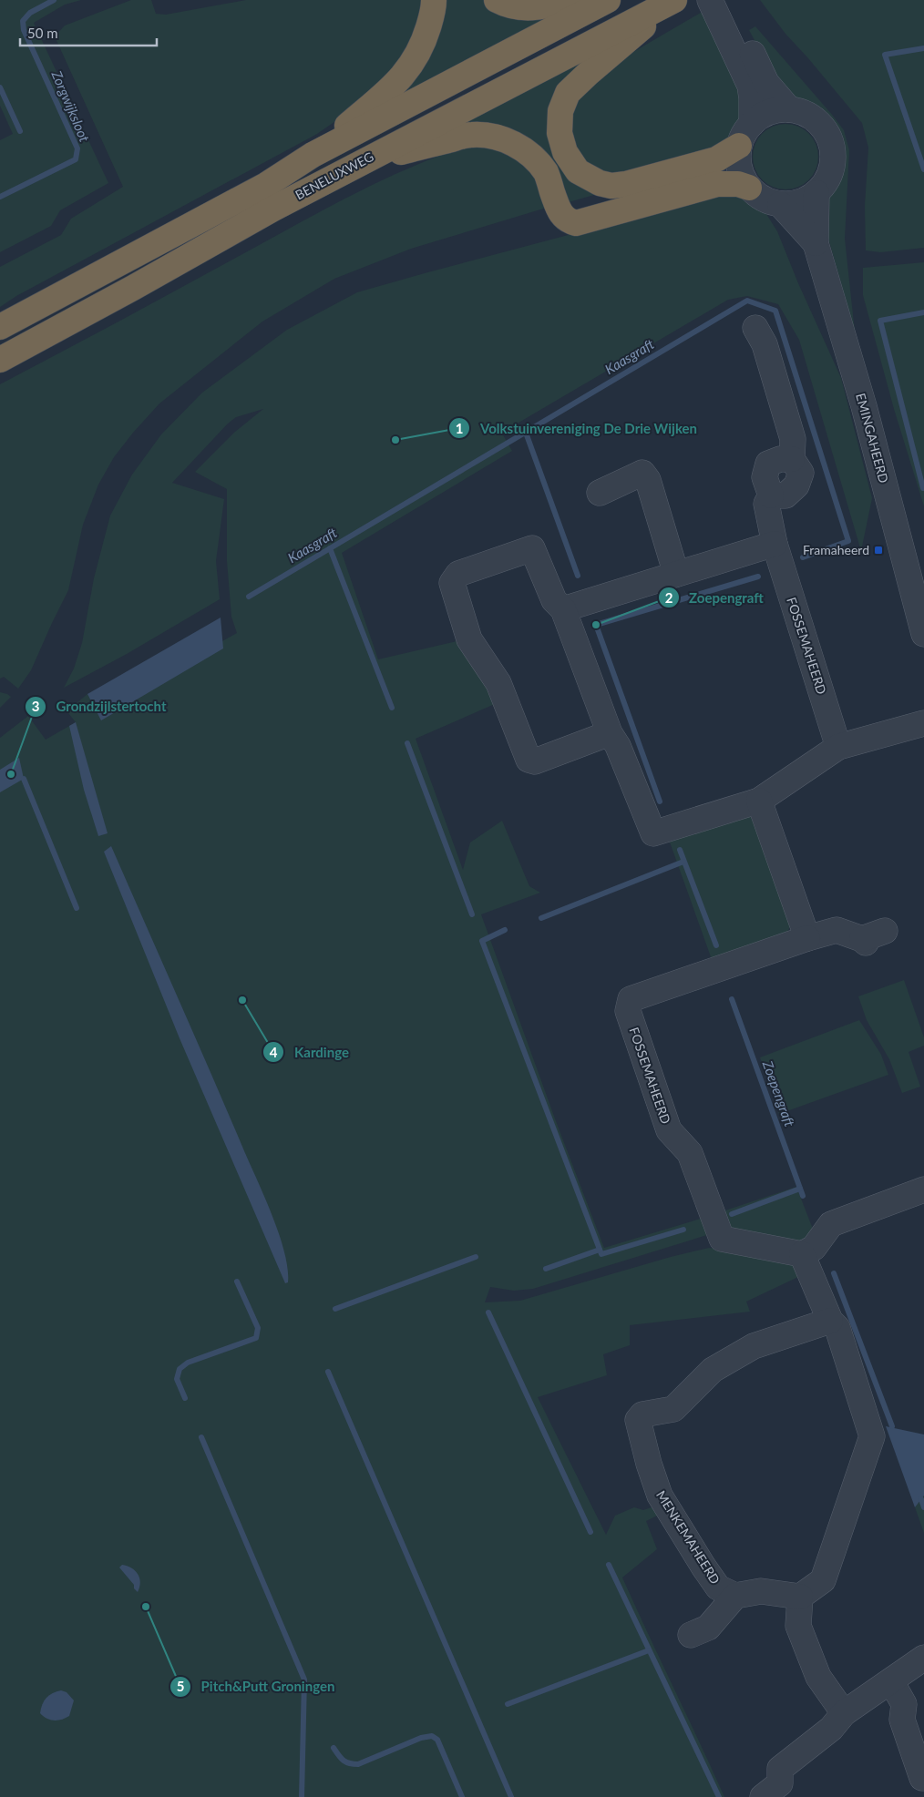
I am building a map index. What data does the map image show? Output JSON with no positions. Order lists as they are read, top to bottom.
{
  "streets": {
    "highway": ["BENELUXWEG"],
    "street": ["EMINGAHEERD", "FOSSEMAHEERD", "MENKEMAHEERD"]
  },
  "water": ["Zorgwijksloot", "Kaasgraft", "Zoepengraft"],
  "places": {
    "other": [
      "Volkstuinvereniging De Drie Wijken",
      "Zoepengraft",
      "Grondzijlstertocht",
      "Kardinge",
      "Pitch&Putt Groningen"
    ],
    "transit": ["Framaheerd"]
  },
  "scale_bar": "50 m"
}
